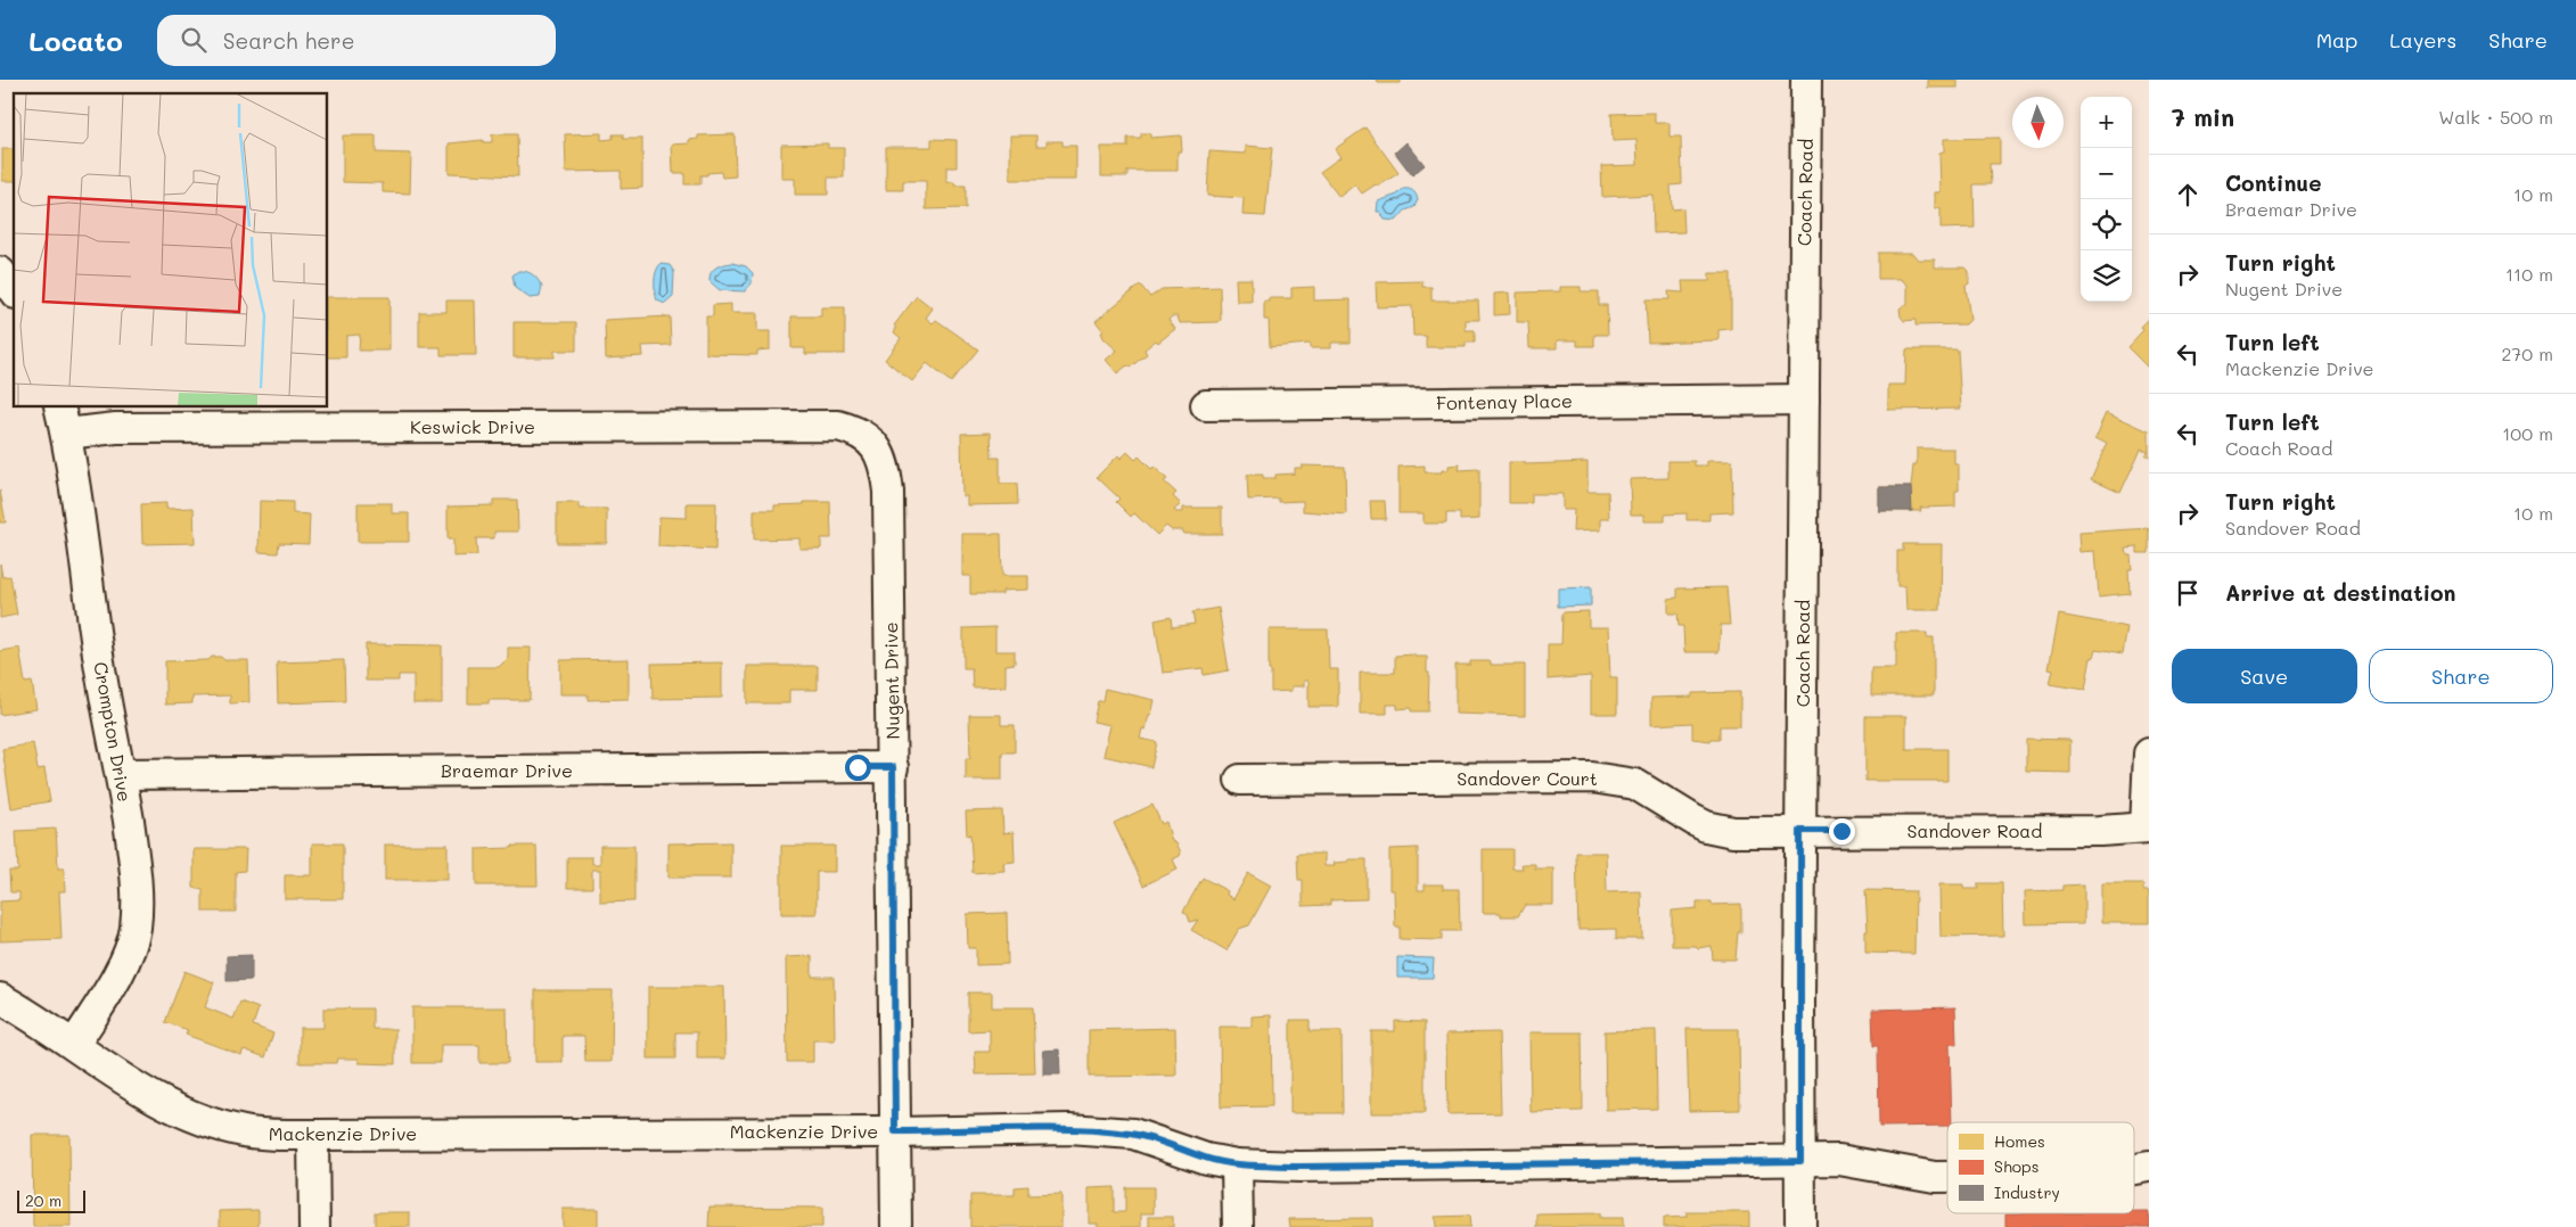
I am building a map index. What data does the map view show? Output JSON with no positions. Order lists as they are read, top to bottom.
{
  "streets": {
    "street": [
      "Coach Road",
      "Fontenay Place",
      "Keswick Drive",
      "Nugent Drive",
      "Crompton Drive",
      "Braemar Drive",
      "Sandover Court",
      "Sandover Road",
      "Mackenzie Drive"
    ]
  },
  "crossings": [
    ["Coach Road", "Fontenay Place"],
    ["Coach Road", "Sandover Court"],
    ["Coach Road", "Sandover Road"],
    ["Coach Road", "Mackenzie Drive"],
    ["Keswick Drive", "Nugent Drive"],
    ["Keswick Drive", "Crompton Drive"],
    ["Nugent Drive", "Braemar Drive"],
    ["Nugent Drive", "Mackenzie Drive"],
    ["Crompton Drive", "Braemar Drive"],
    ["Crompton Drive", "Mackenzie Drive"],
    ["Sandover Court", "Sandover Road"]
  ],
  "legend": ["Homes", "Shops", "Industry"],
  "scale_bar": "20 m",
  "north": "bottom",
  "page": {
    "header": "Locato",
    "search": "Search here",
    "nav": ["Map", "Layers", "Share"],
    "heading": ["7 min", "Walk · 500 m"],
    "map_buttons": ["+", "−"],
    "list": [
      ["Continue", "Braemar Drive", "10 m"],
      ["Turn right", "Nugent Drive", "110 m"],
      ["Turn left", "Mackenzie Drive", "270 m"],
      ["Turn left", "Coach Road", "100 m"],
      ["Turn right", "Sandover Road", "10 m"],
      "Arrive at destination"
    ],
    "buttons": ["Save", "Share"],
    "scale": "20 m"
  }
}
